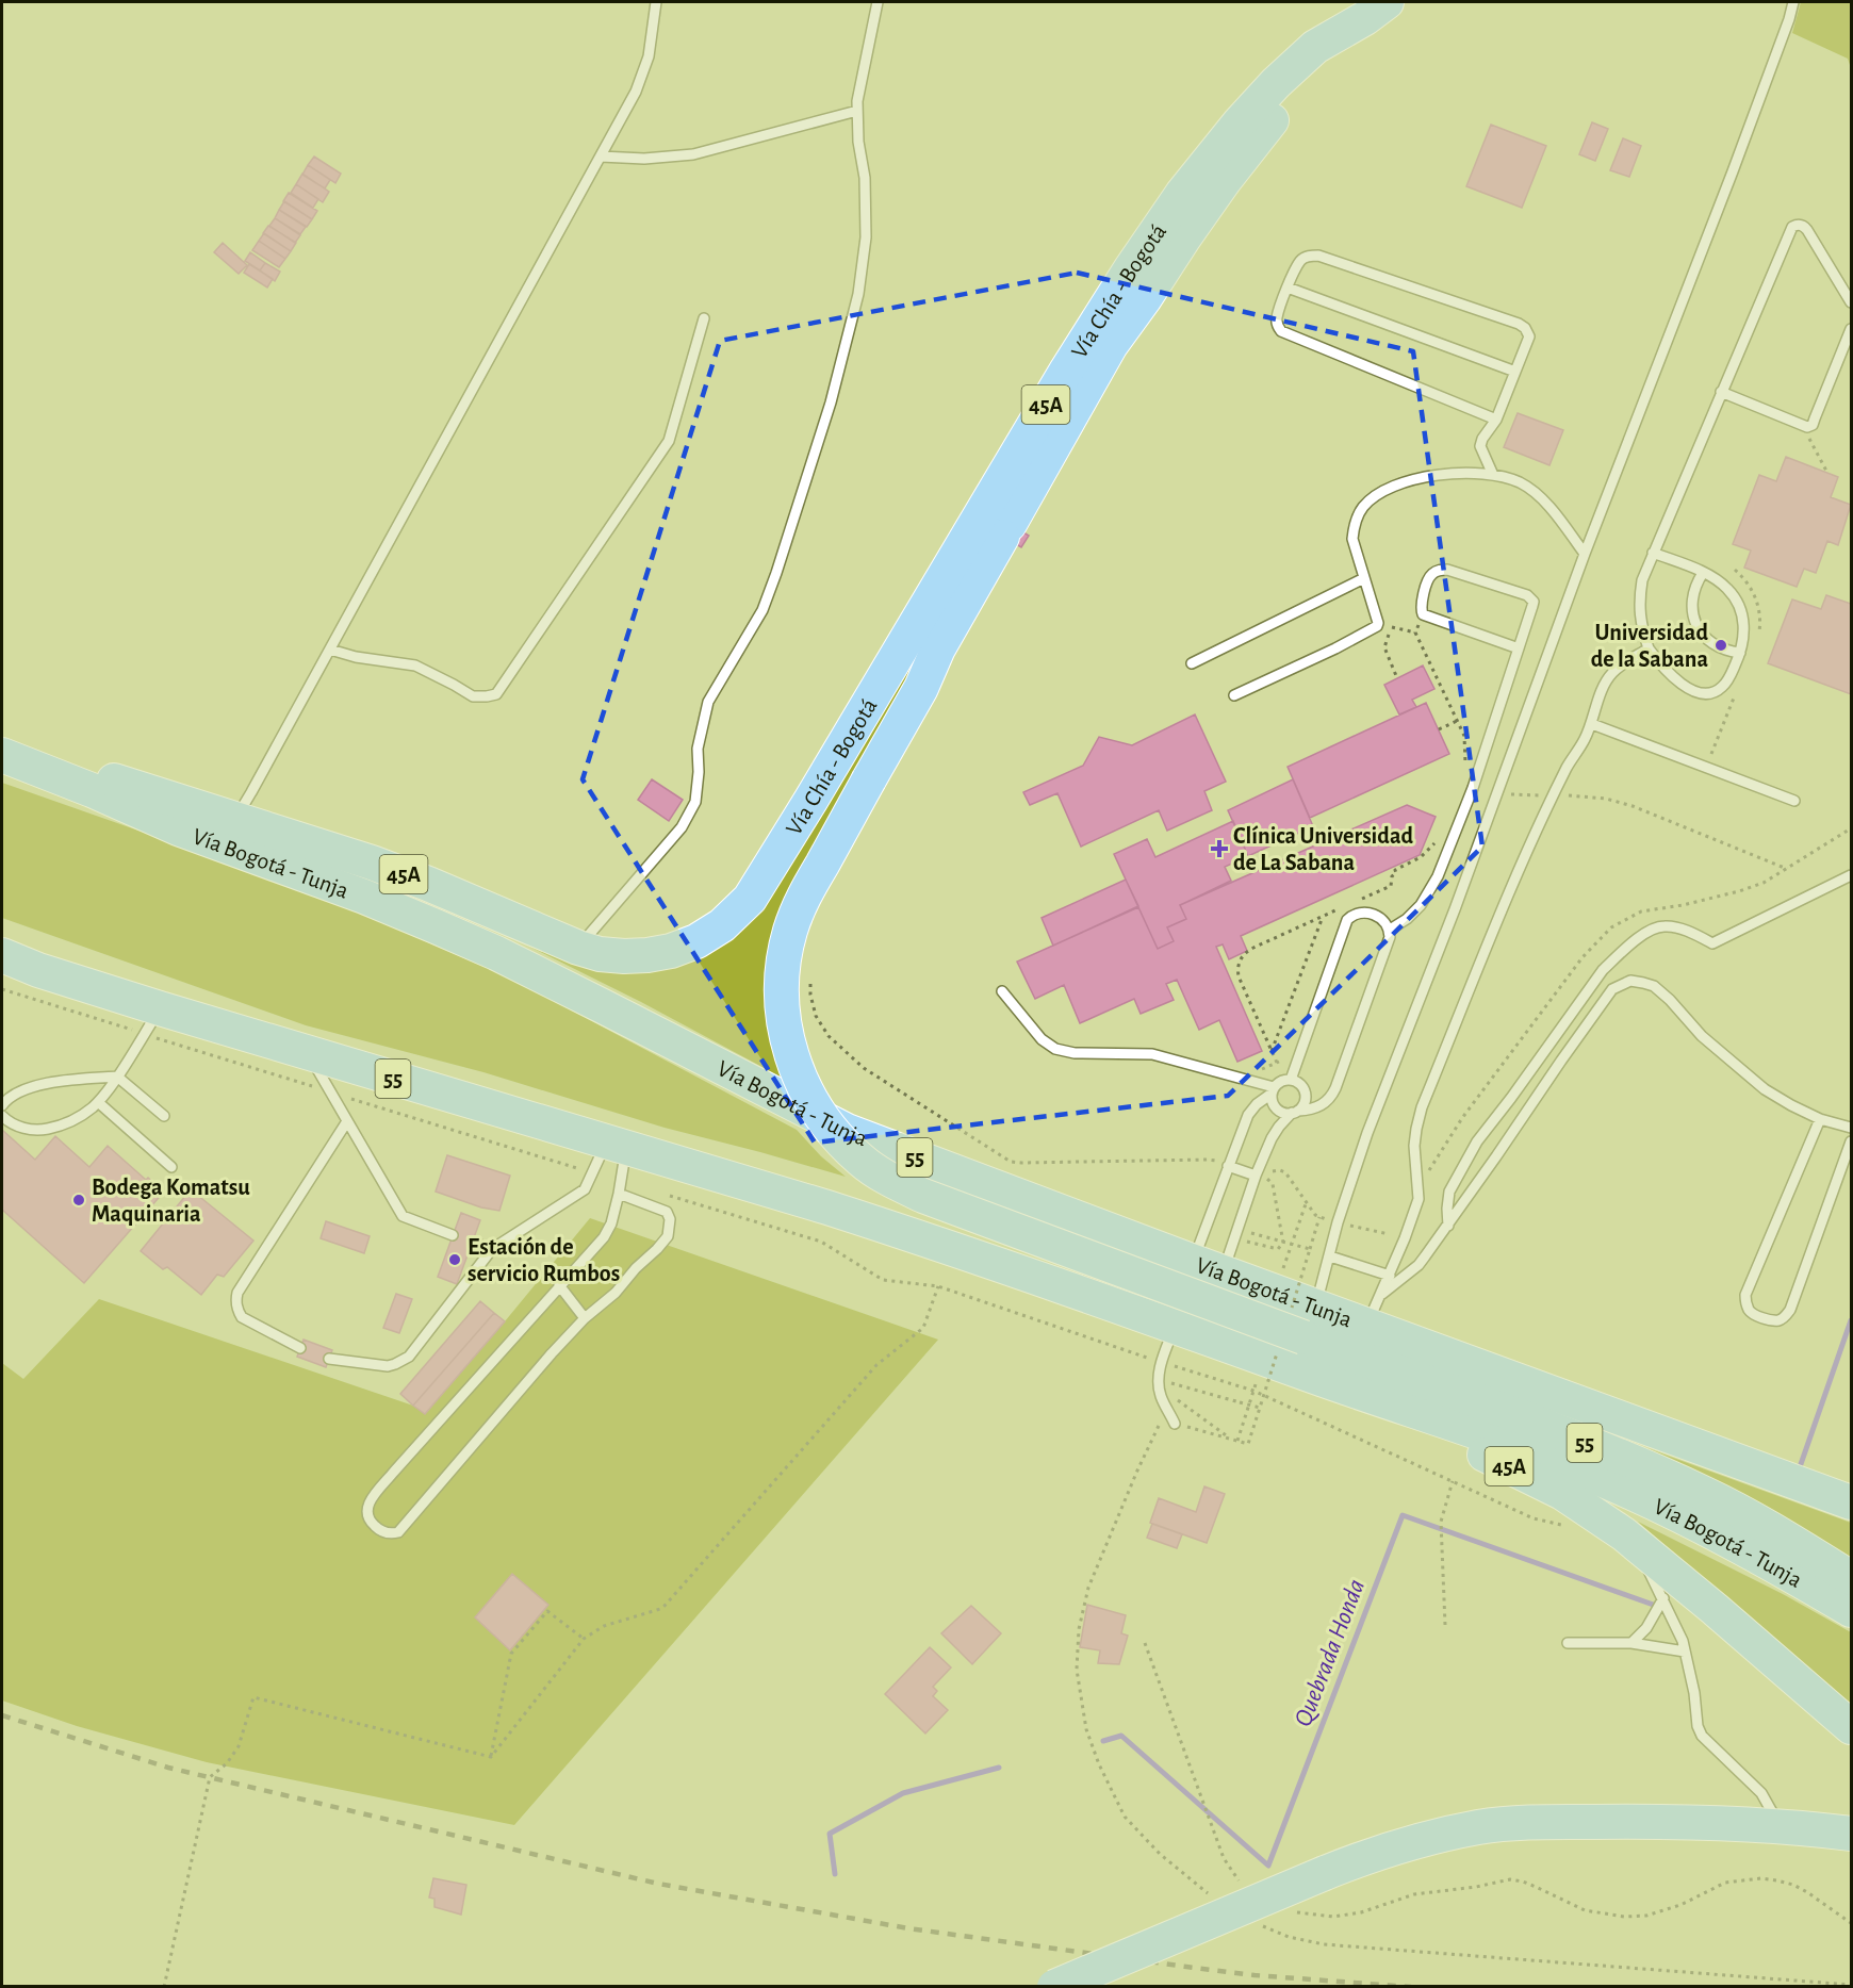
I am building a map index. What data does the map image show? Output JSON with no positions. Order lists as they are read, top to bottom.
{
  "streets": {
    "highway": [
      "Vía Chía - Bogotá",
      "45A",
      "Vía Bogotá - Tunja",
      "55"
    ]
  },
  "crossings": [
    ["Vía Chía - Bogotá", "55"],
    ["45A", "Vía Bogotá - Tunja"]
  ],
  "water": ["Quebrada Honda"],
  "places": {
    "other": ["Universidad de la Sabana", "Bodega Komatsu Maquinaria", "Estación de servicio Rumbos"],
    "health": ["Clínica Universidad de La Sabana"]
  }
}
